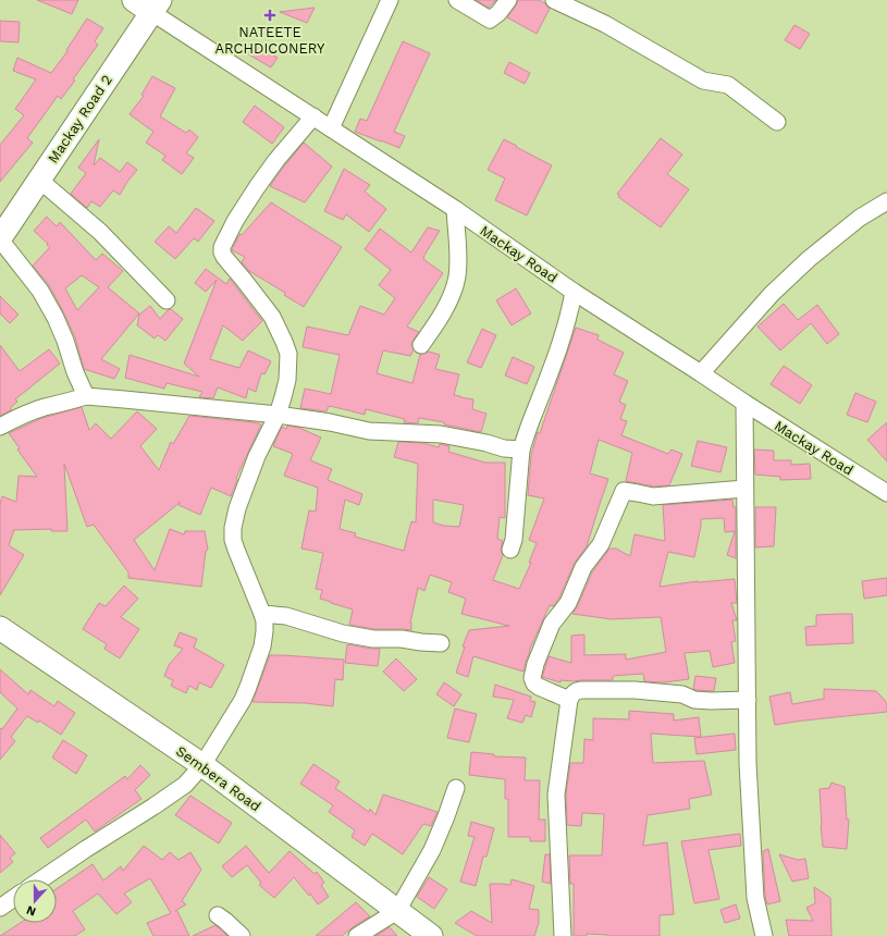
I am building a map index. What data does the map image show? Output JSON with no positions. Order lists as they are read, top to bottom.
{
  "streets": {
    "street": ["Mackay Road 2", "Mackay Road", "Sembera Road"]
  },
  "crossings": [
    ["Mackay Road 2", "Mackay Road"]
  ],
  "places": {
    "health": ["NATEETE ARCHDICONERY"]
  },
  "north": "bottom"
}
